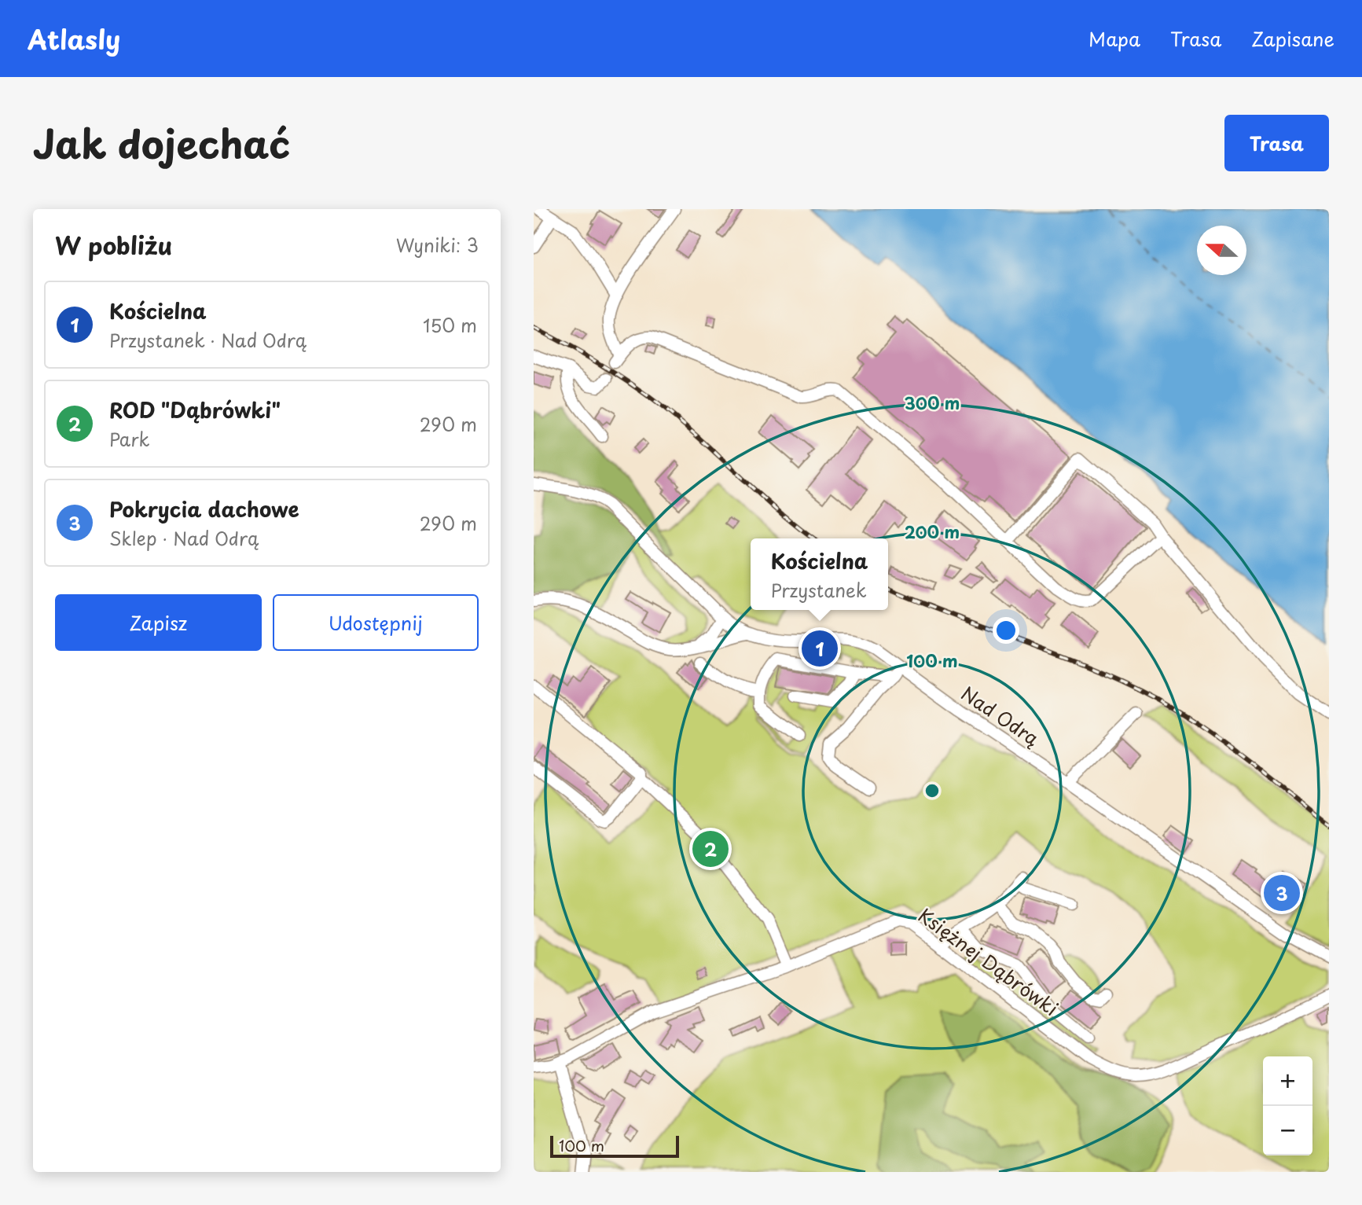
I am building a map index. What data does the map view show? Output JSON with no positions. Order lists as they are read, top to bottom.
{
  "streets": {
    "street": ["Nad Odrą", "Księżnej Dąbrówki"]
  },
  "scale_bar": "100 m",
  "north": "left",
  "page": {
    "header": "Atlasly",
    "nav": ["Mapa", "Trasa", "Zapisane"],
    "title": "Jak dojechać",
    "buttons": [
      "Trasa",
      ["Zapisz", "Udostępnij"]
    ],
    "heading": ["W pobliżu", "Wyniki: 3"],
    "list": [
      {
        "mark": "1",
        "name": "Kościelna",
        "note": "Przystanek · Nad Odrą",
        "value": "150 m"
      },
      {
        "mark": "2",
        "name": "ROD \"Dąbrówki\"",
        "note": "Park",
        "value": "290 m"
      },
      {
        "mark": "3",
        "name": "Pokrycia dachowe",
        "note": "Sklep · Nad Odrą",
        "value": "290 m"
      }
    ],
    "popup": ["Kościelna", "Przystanek"],
    "pins": ["1", "2", "3"],
    "map_buttons": ["+", "−"],
    "scale": "100 m"
  },
  "rings": ["300 m", "200 m", "100 m"]
}
